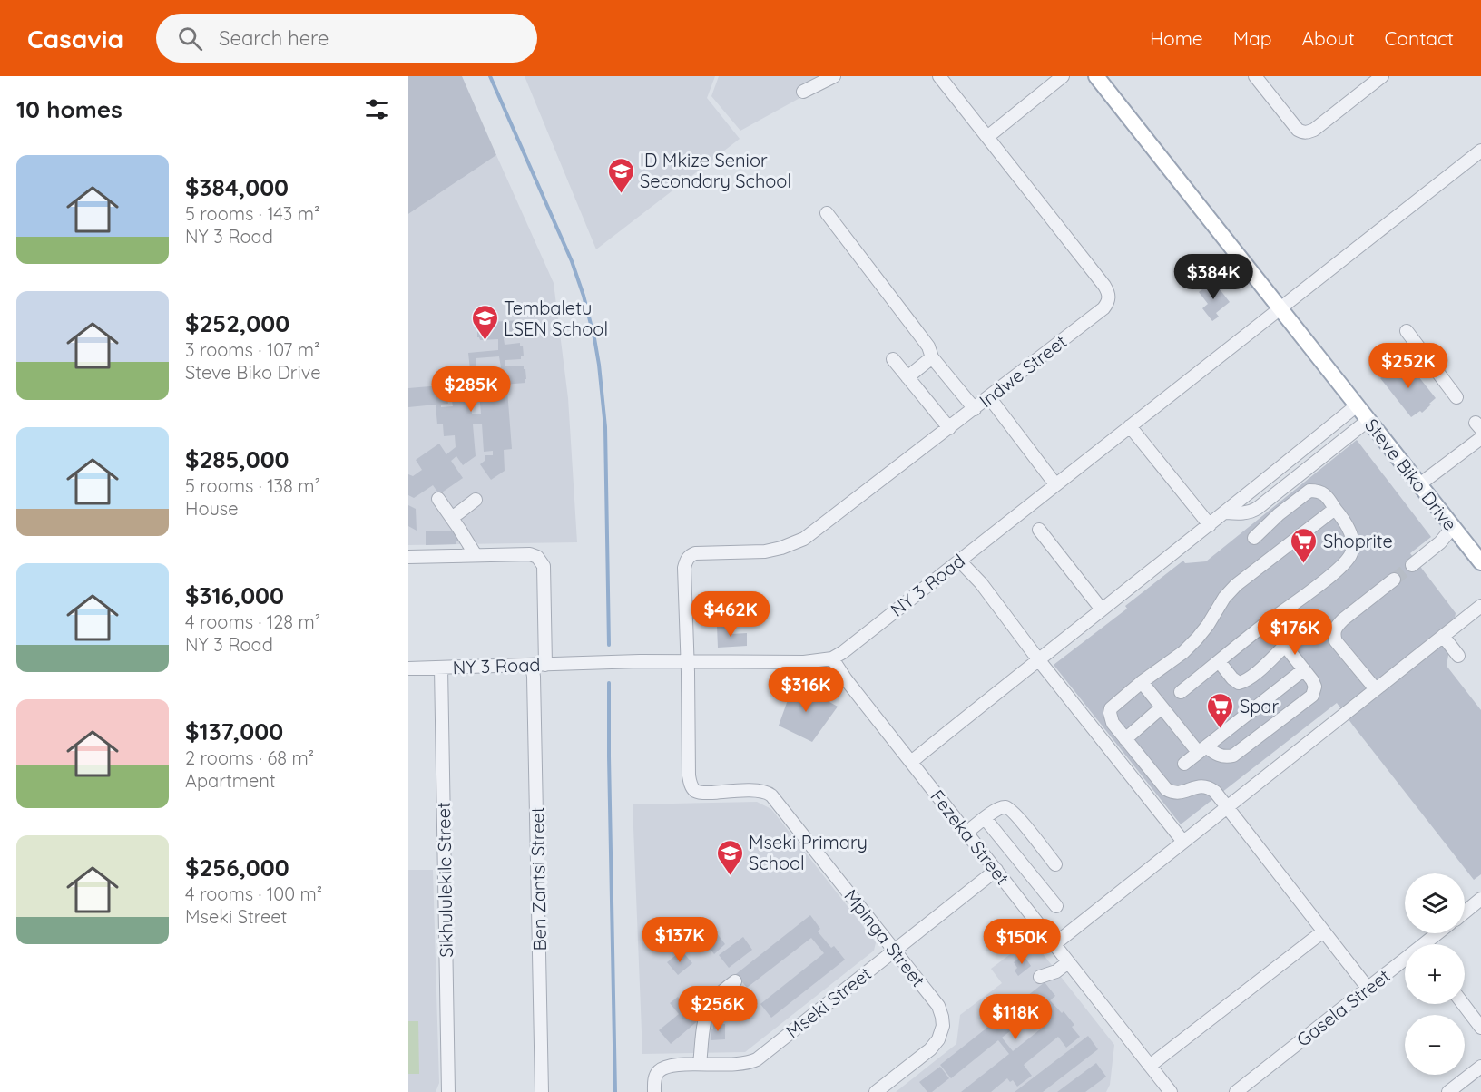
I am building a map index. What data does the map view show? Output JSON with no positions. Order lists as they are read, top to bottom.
{
  "streets": {
    "main road": ["Steve Biko Drive"],
    "street": [
      "Indwe Street",
      "NY 3 Road",
      "Fezeka Street",
      "Ben Zantsi Street",
      "Sikhululekile Street",
      "Mpinga Street",
      "Mseki Street",
      "Gasela Street"
    ]
  },
  "crossings": [
    ["Indwe Street", "Mpinga Street"],
    ["Steve Biko Drive", "NY 3 Road"],
    ["NY 3 Road", "Fezeka Street"],
    ["NY 3 Road", "Ben Zantsi Street"],
    ["NY 3 Road", "Sikhululekile Street"],
    ["NY 3 Road", "Mpinga Street"],
    ["Fezeka Street", "Mseki Street"],
    ["Mpinga Street", "Mseki Street"]
  ],
  "places": {
    "school or university": ["ID Mkize Senior Secondary School", "Tembaletu LSEN School", "Mseki Primary School"],
    "supermarket": ["Shoprite", "Spar"]
  },
  "page": {
    "header": "Casavia",
    "search": "Search here",
    "nav": [
      "Home",
      "Map",
      "About",
      "Contact"
    ],
    "heading": "10 homes",
    "list": [
      {
        "name": "$384,000",
        "note": "5 rooms · 143 m² · NY 3 Road"
      },
      {
        "name": "$252,000",
        "note": "3 rooms · 107 m² · Steve Biko Drive"
      },
      {
        "name": "$285,000",
        "note": "5 rooms · 138 m² · House"
      },
      {
        "name": "$316,000",
        "note": "4 rooms · 128 m² · NY 3 Road"
      },
      {
        "name": "$137,000",
        "note": "2 rooms · 68 m² · Apartment"
      },
      {
        "name": "$256,000",
        "note": "4 rooms · 100 m² · Mseki Street"
      }
    ],
    "price": [
      "$384K",
      "$252K",
      "$285K",
      "$462K",
      "$176K",
      "$316K",
      "$137K",
      "$150K",
      "$256K",
      "$118K"
    ],
    "map_buttons": ["+", "−"]
  }
}
